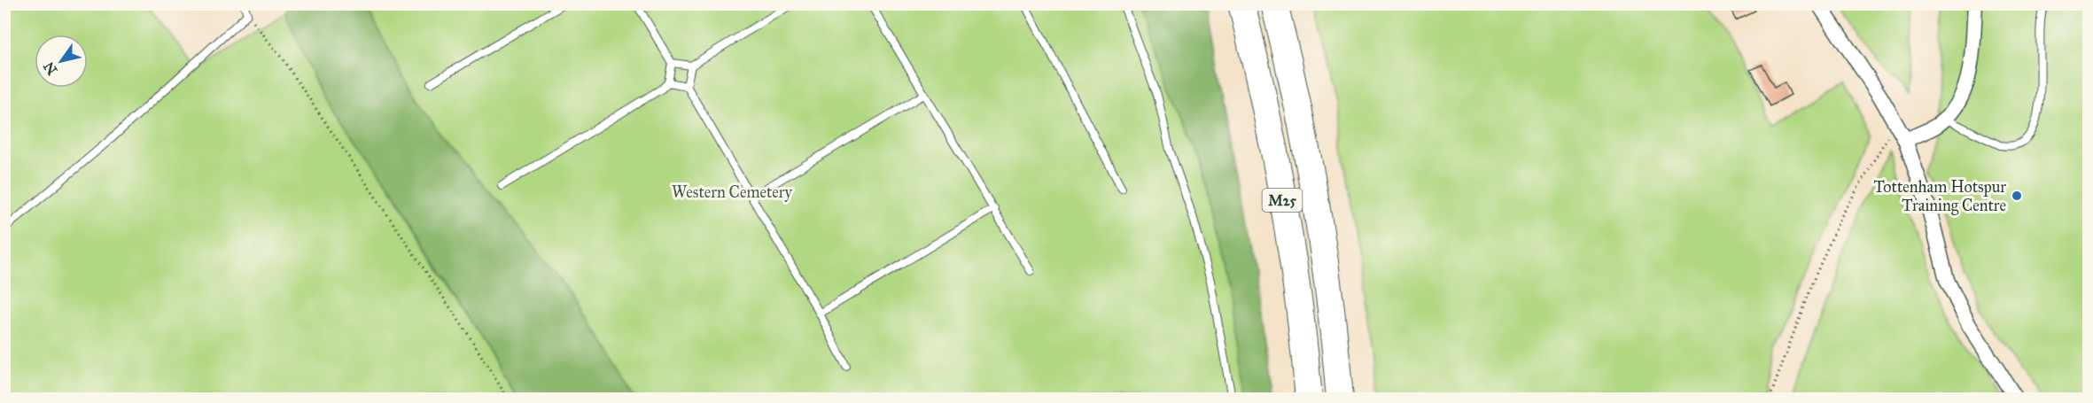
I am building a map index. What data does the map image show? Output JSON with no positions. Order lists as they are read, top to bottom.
{
  "streets": {
    "highway": ["M25"]
  },
  "parks": ["Western Cemetery"],
  "places": ["Tottenham Hotspur Training Centre"],
  "north": "bottom left"
}
